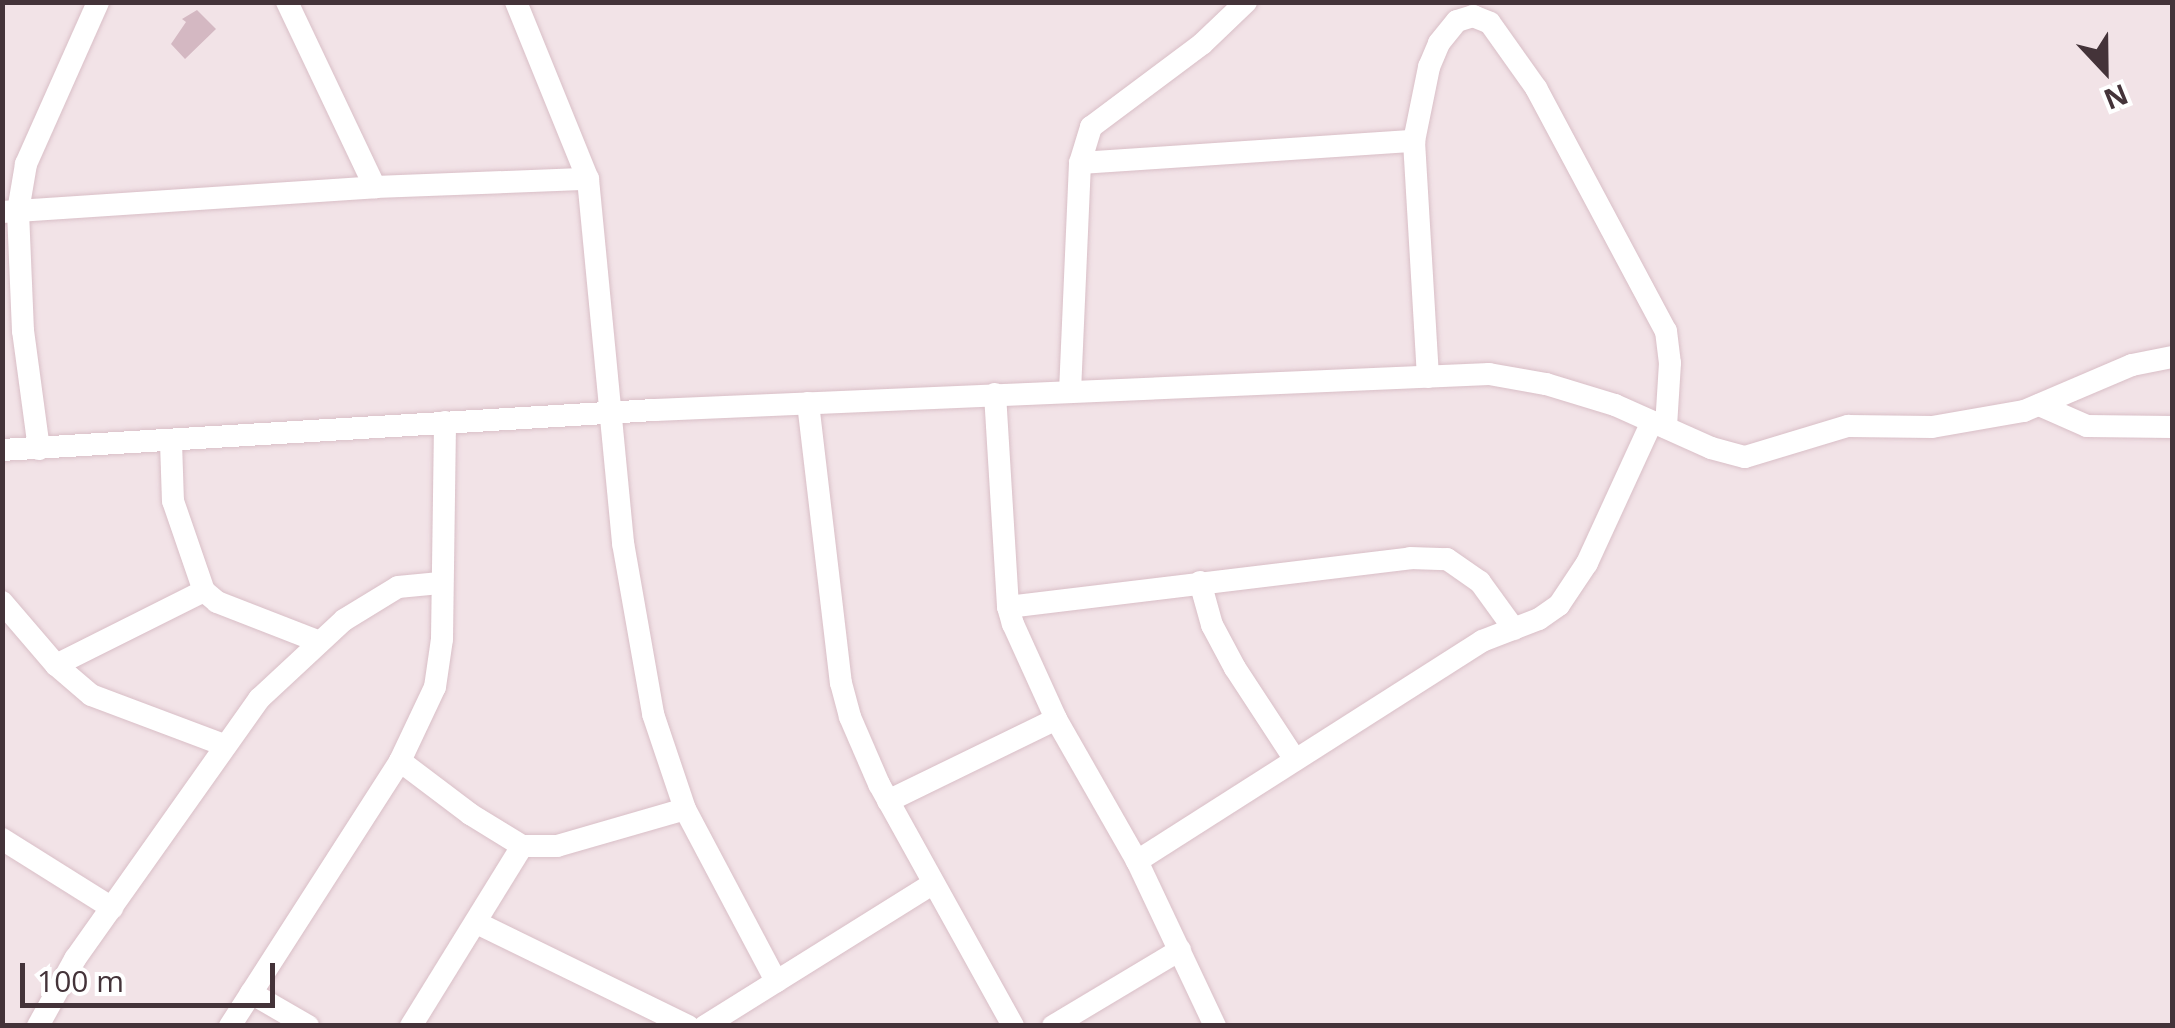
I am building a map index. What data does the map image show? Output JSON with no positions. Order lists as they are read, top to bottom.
{
  "scale_bar": "100 m",
  "north": "bottom"
}
